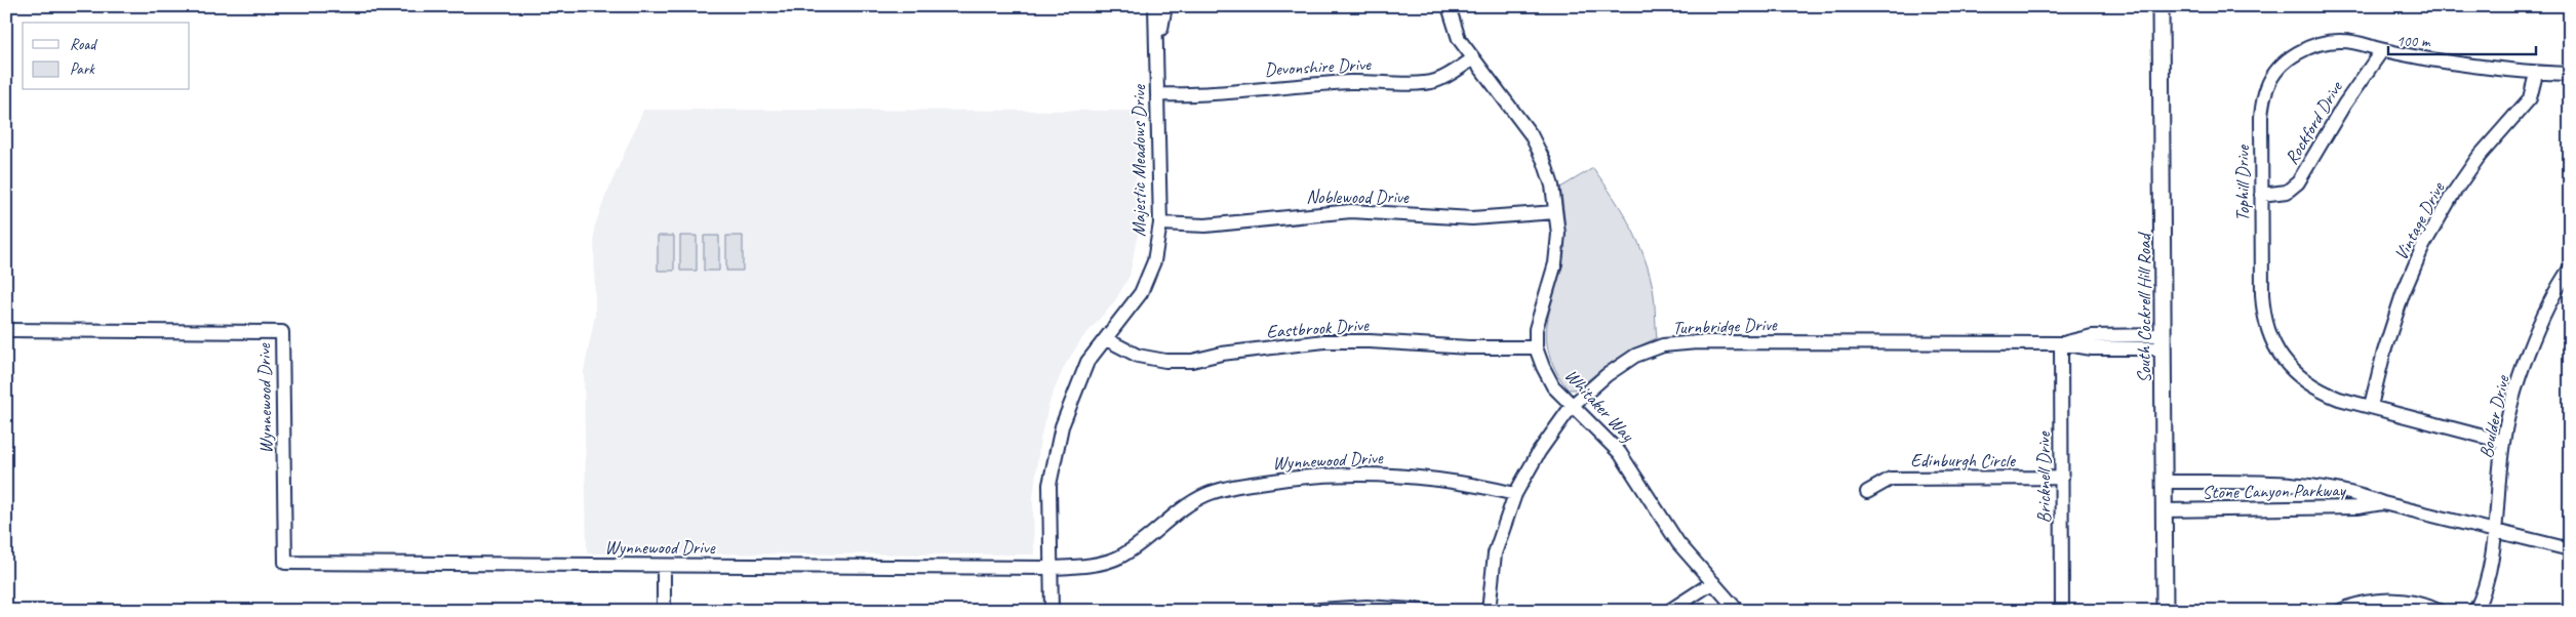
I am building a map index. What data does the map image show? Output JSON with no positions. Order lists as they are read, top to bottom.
{
  "streets": {
    "main road": ["South Cockrell Hill Road"],
    "street": [
      "Devonshire Drive",
      "Rockford Drive",
      "Majestic Meadows Drive",
      "Tophill Drive",
      "Noblewood Drive",
      "Vintage Drive",
      "Turnbridge Drive",
      "Eastbrook Drive",
      "Wynnewood Drive",
      "Whitaker Way",
      "Boulder Drive",
      "Edinburgh Circle",
      "Bricknell Drive",
      "Stone Canyon Parkway"
    ]
  },
  "crossings": [
    ["Devonshire Drive", "Majestic Meadows Drive"],
    ["Devonshire Drive", "Whitaker Way"],
    ["Rockford Drive", "Tophill Drive"],
    ["Majestic Meadows Drive", "Noblewood Drive"],
    ["Majestic Meadows Drive", "Eastbrook Drive"],
    ["Majestic Meadows Drive", "Wynnewood Drive"],
    ["Tophill Drive", "Vintage Drive"],
    ["Tophill Drive", "Boulder Drive"],
    ["Noblewood Drive", "Whitaker Way"],
    ["South Cockrell Hill Road", "Turnbridge Drive"],
    ["South Cockrell Hill Road", "Stone Canyon Parkway"],
    ["Turnbridge Drive", "Wynnewood Drive"],
    ["Turnbridge Drive", "Whitaker Way"],
    ["Turnbridge Drive", "Bricknell Drive"],
    ["Eastbrook Drive", "Whitaker Way"],
    ["Boulder Drive", "Stone Canyon Parkway"],
    ["Edinburgh Circle", "Bricknell Drive"]
  ],
  "legend": ["Road", "Park"],
  "scale_bar": "100 m"
}
